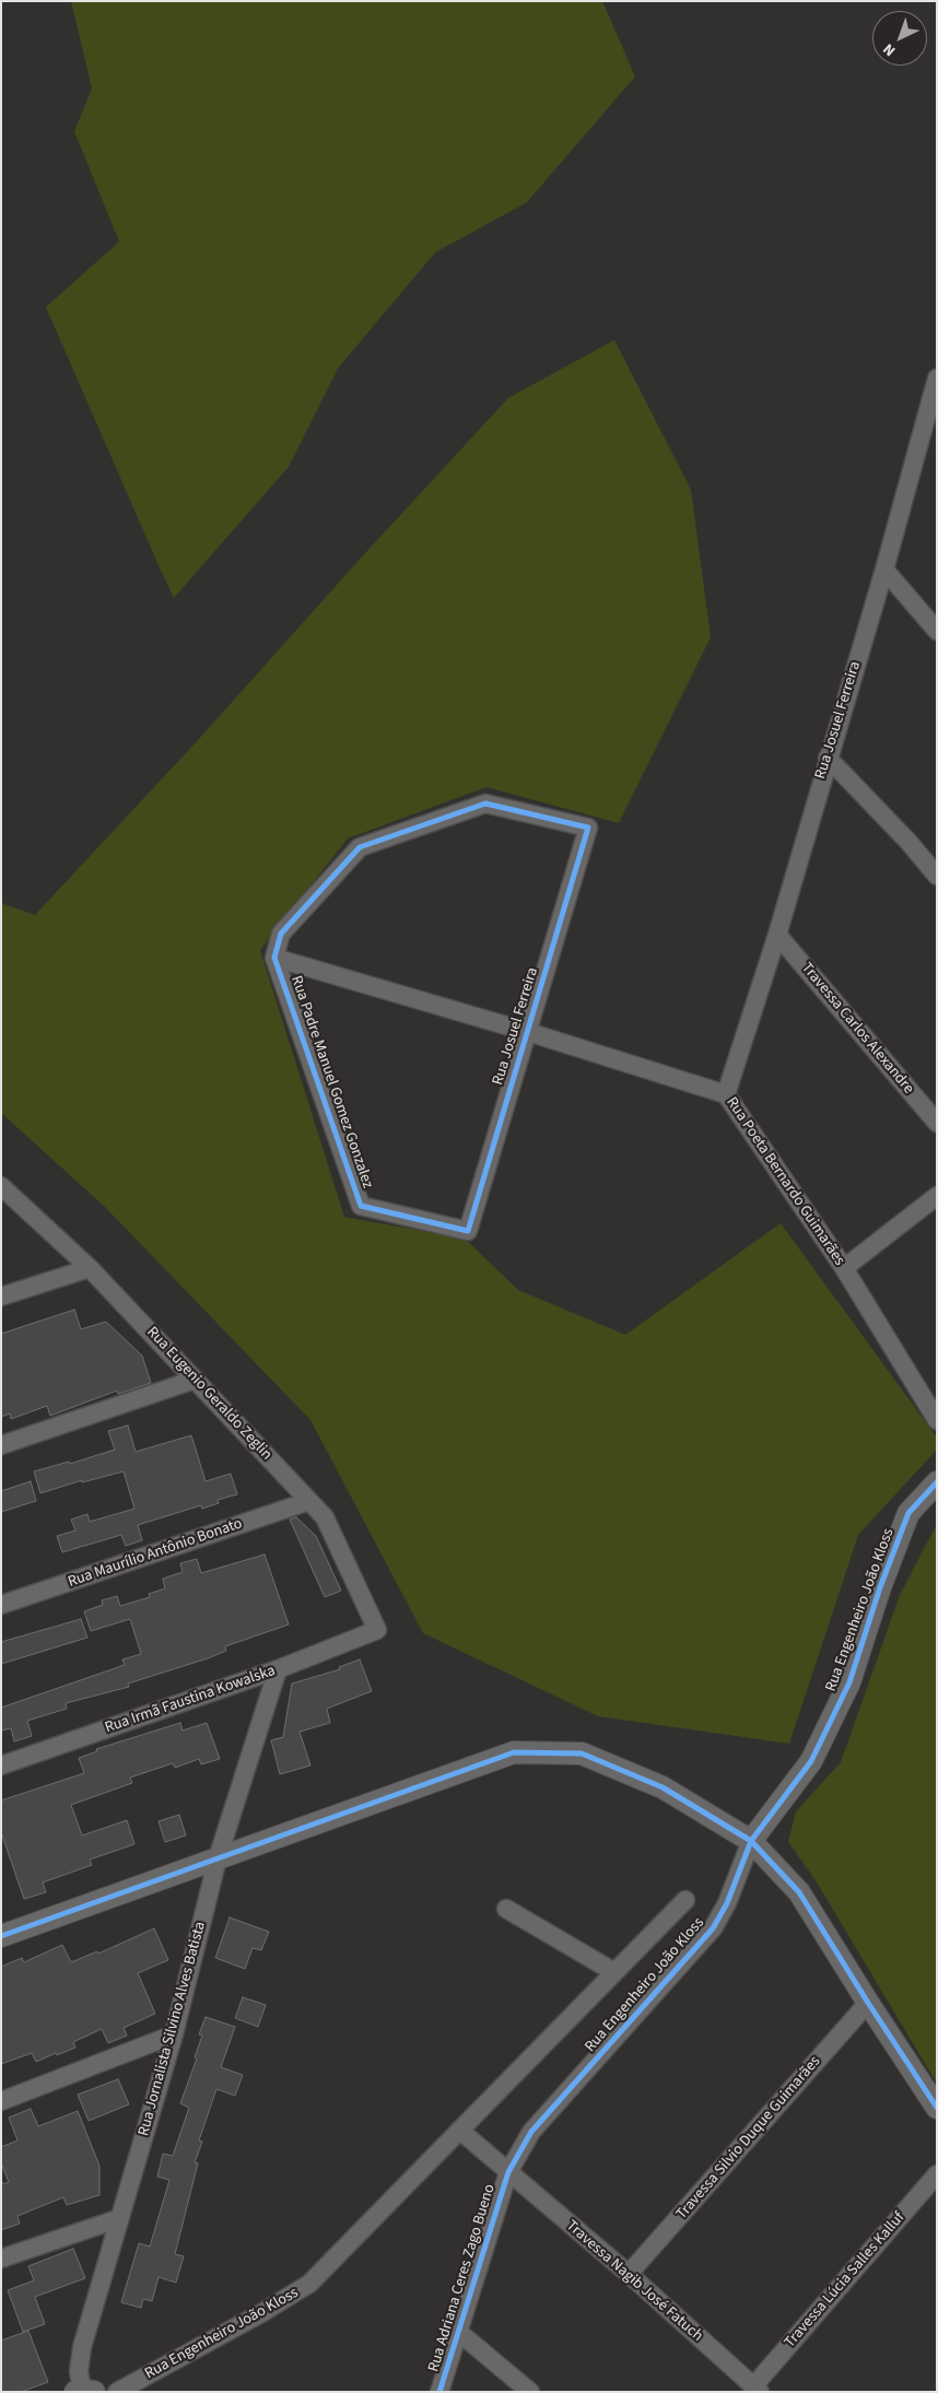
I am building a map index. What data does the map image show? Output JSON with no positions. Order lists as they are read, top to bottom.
{
  "streets": {
    "street": [
      "Rua Josuel Ferreira",
      "Travessa Carlos Alexandre",
      "Rua Padre Manuel Gomez Gonzalez",
      "Rua Poeta Bernardo Guimarães",
      "Rua Eugenio Geraldo Zeglin",
      "Rua Maurílio Antônio Bonato",
      "Rua Engenheiro João Kloss",
      "Rua Irmã Faustina Kowalska",
      "Rua Jornalista Silvino Alves Batista",
      "Travessa Silvio Duque Guimarães",
      "Rua Adriana Ceres Zago Bueno",
      "Travessa Lúcia Salles Kalluf",
      "Travessa Nagib José Fatuch"
    ]
  },
  "crossings": [
    ["Rua Josuel Ferreira", "Travessa Carlos Alexandre"],
    ["Rua Josuel Ferreira", "Rua Padre Manuel Gomez Gonzalez"],
    ["Rua Josuel Ferreira", "Rua Poeta Bernardo Guimarães"],
    ["Rua Padre Manuel Gomez Gonzalez", "Rua Poeta Bernardo Guimarães"],
    ["Rua Eugenio Geraldo Zeglin", "Rua Maurílio Antônio Bonato"],
    ["Rua Eugenio Geraldo Zeglin", "Rua Irmã Faustina Kowalska"],
    ["Rua Engenheiro João Kloss", "Rua Adriana Ceres Zago Bueno"],
    ["Rua Engenheiro João Kloss", "Travessa Nagib José Fatuch"],
    ["Rua Irmã Faustina Kowalska", "Rua Jornalista Silvino Alves Batista"],
    ["Travessa Silvio Duque Guimarães", "Travessa Nagib José Fatuch"],
    ["Rua Adriana Ceres Zago Bueno", "Travessa Nagib José Fatuch"],
    ["Travessa Lúcia Salles Kalluf", "Travessa Nagib José Fatuch"]
  ],
  "north": "bottom left"
}
